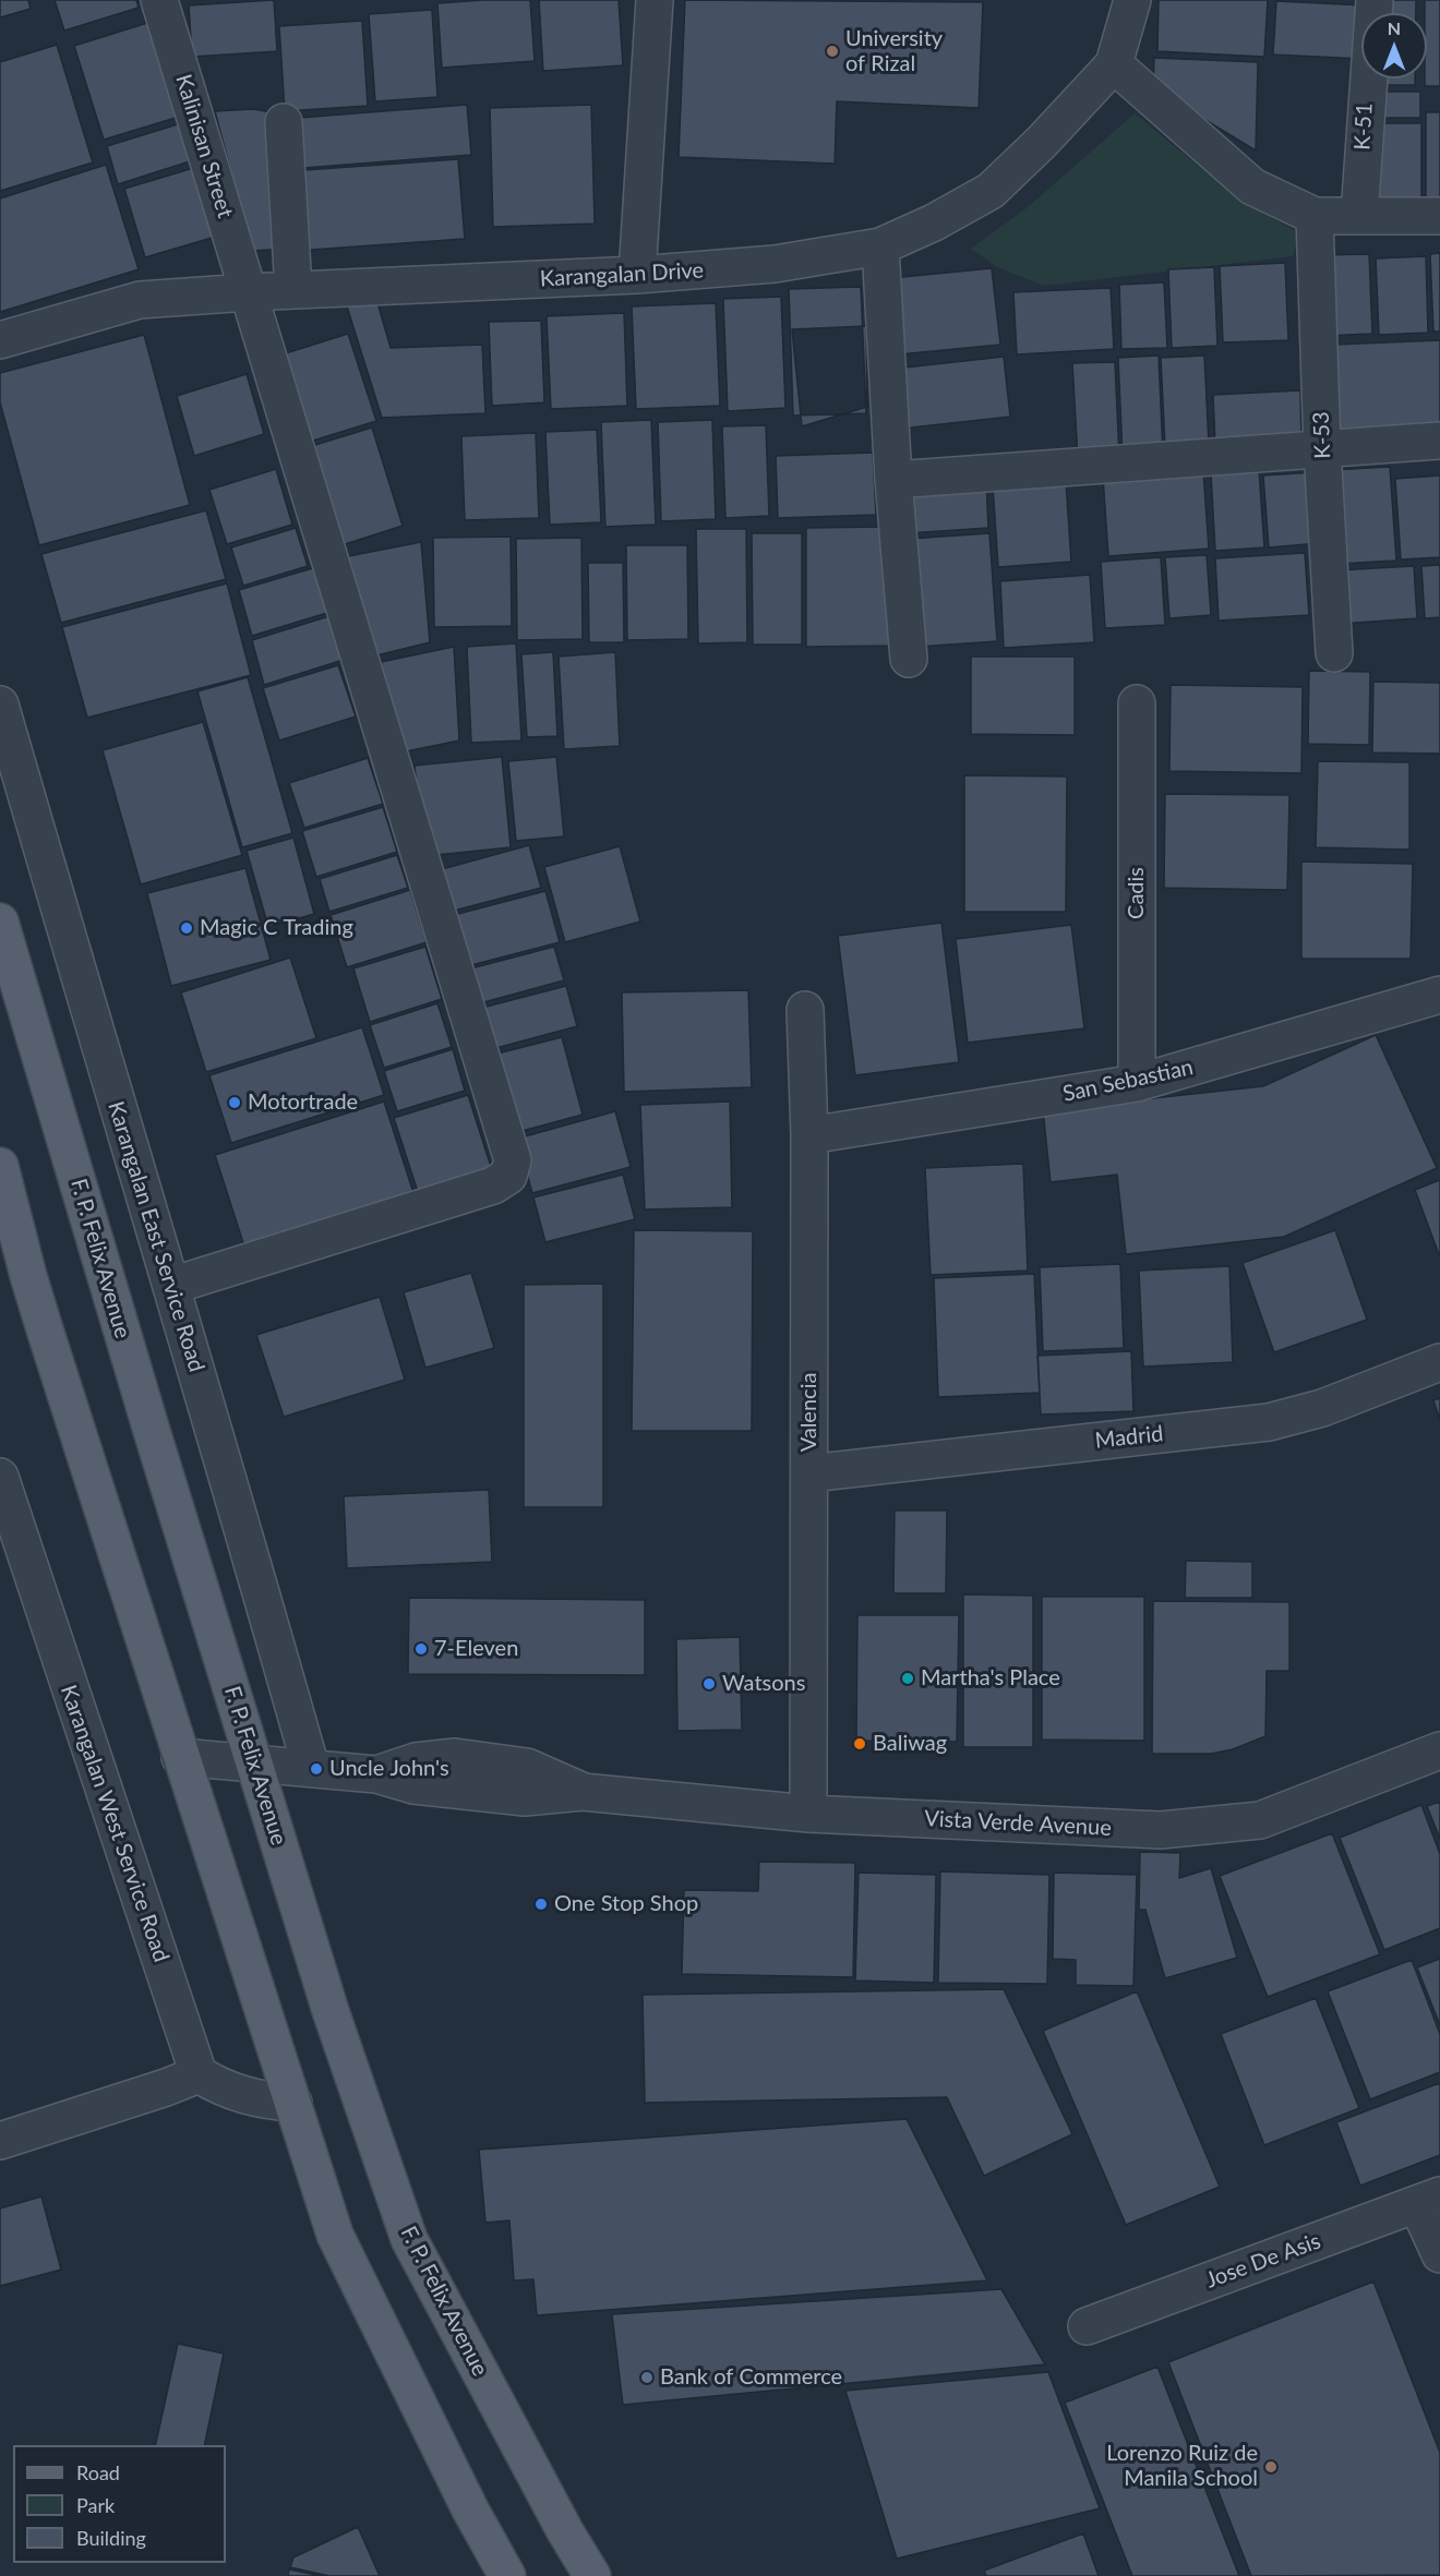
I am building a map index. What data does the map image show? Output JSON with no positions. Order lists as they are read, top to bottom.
{
  "streets": {
    "main road": ["F. P. Felix Avenue"],
    "street": [
      "K-51",
      "Kalinisan Street",
      "Karangalan Drive",
      "K-53",
      "Cadis",
      "San Sebastian",
      "Karangalan East Service Road",
      "Valencia",
      "Madrid",
      "Karangalan West Service Road",
      "Vista Verde Avenue",
      "Jose De Asis"
    ]
  },
  "crossings": [
    ["Kalinisan Street", "Karangalan Drive"],
    ["Kalinisan Street", "Karangalan East Service Road"],
    ["Cadis", "San Sebastian"],
    ["San Sebastian", "Valencia"],
    ["Karangalan East Service Road", "Vista Verde Avenue"],
    ["F. P. Felix Avenue", "Vista Verde Avenue"],
    ["Valencia", "Madrid"],
    ["Valencia", "Vista Verde Avenue"]
  ],
  "places": [
    "University of Rizal",
    "Magic C Trading",
    "Motortrade",
    "7-Eleven",
    "Martha's Place",
    "Watsons",
    "Baliwag",
    "Uncle John's",
    "One Stop Shop",
    "Bank of Commerce",
    "Lorenzo Ruiz de Manila School"
  ],
  "legend": ["Road", "Park", "Building"],
  "north": "top"
}
